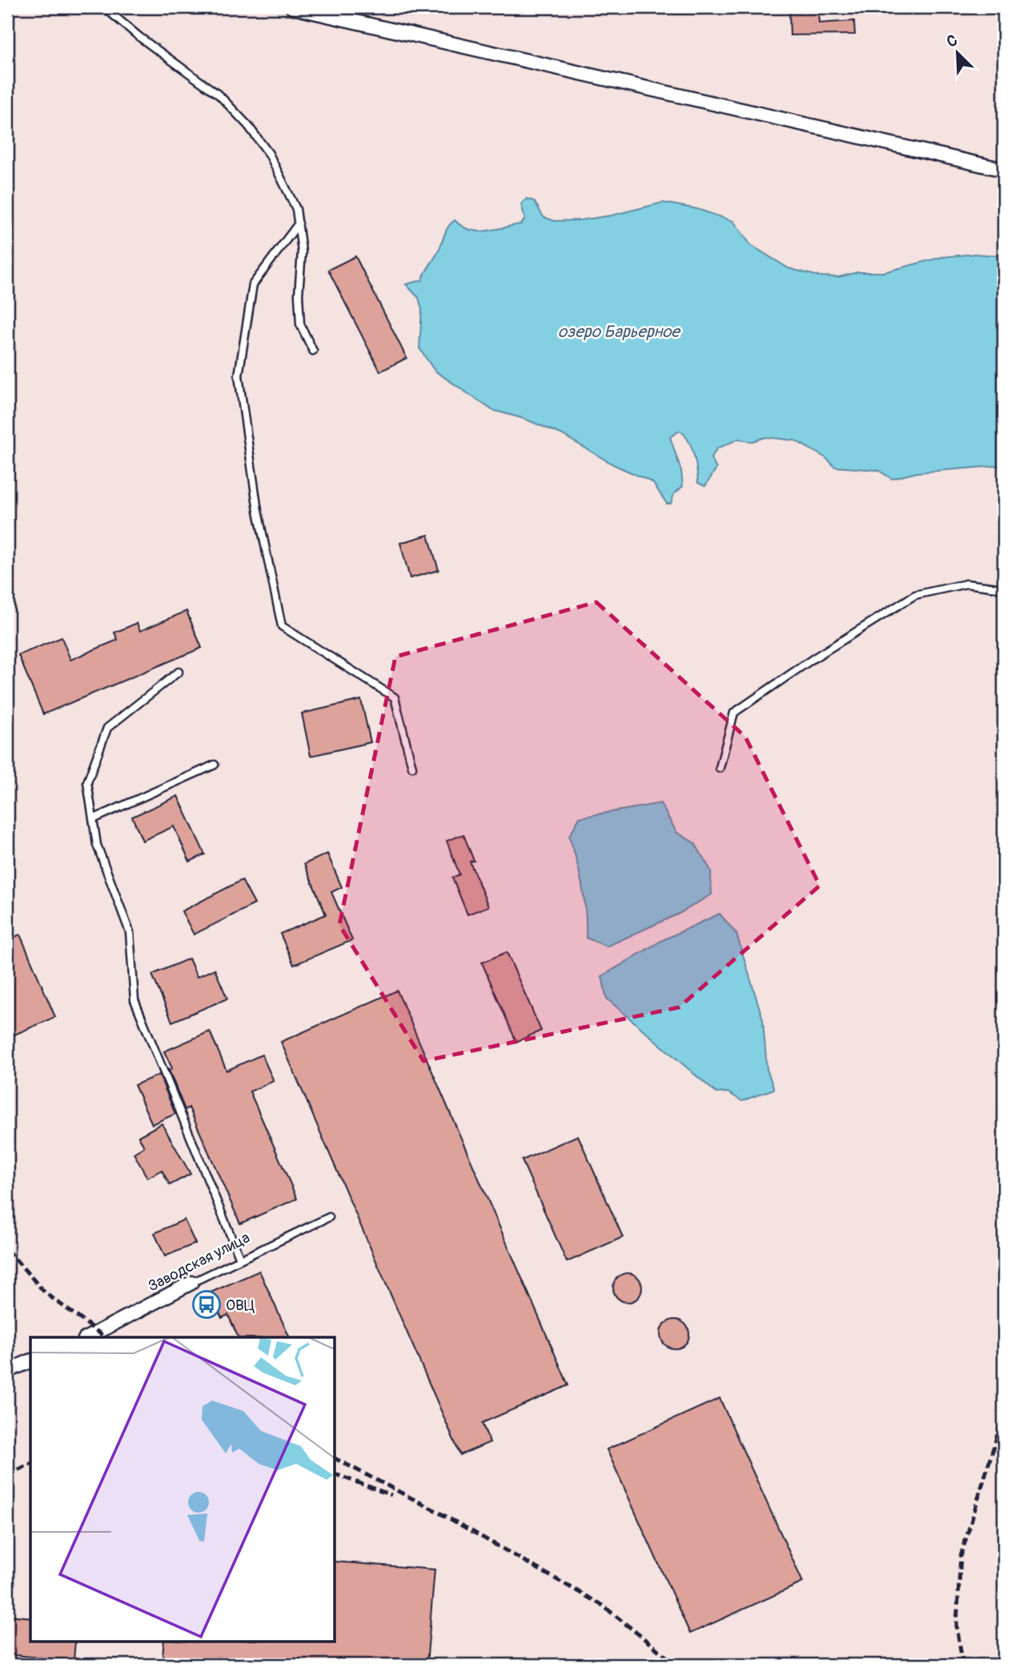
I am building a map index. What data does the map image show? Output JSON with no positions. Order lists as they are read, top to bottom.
{
  "streets": {
    "street": ["Заводская улица"]
  },
  "water": ["озеро Барьерное"],
  "places": {
    "bus stop": ["ОВЦ"]
  },
  "north": "top left"
}
